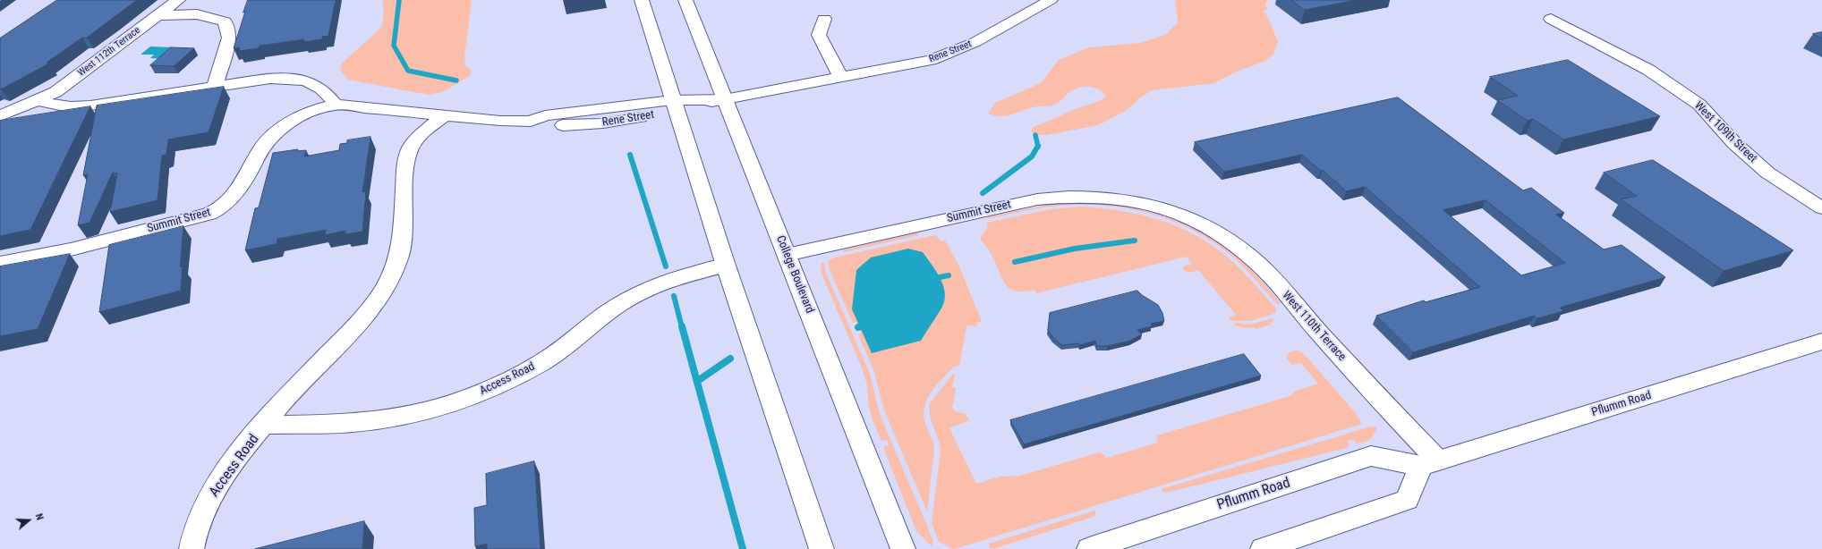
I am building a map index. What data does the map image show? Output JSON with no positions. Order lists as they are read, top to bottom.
{
  "streets": {
    "street": [
      "West 112th Terrace",
      "Rene Street",
      "West 109th Street",
      "Summit Street",
      "College Boulevard",
      "West 110th Terrace",
      "Access Road",
      "Pflumm Road"
    ]
  },
  "crossings": [
    ["Rene Street", "Summit Street"],
    ["Rene Street", "College Boulevard"],
    ["Rene Street", "Access Road"],
    ["Summit Street", "College Boulevard"],
    ["Summit Street", "West 110th Terrace"],
    ["West 110th Terrace", "Pflumm Road"]
  ],
  "north": "right"
}
